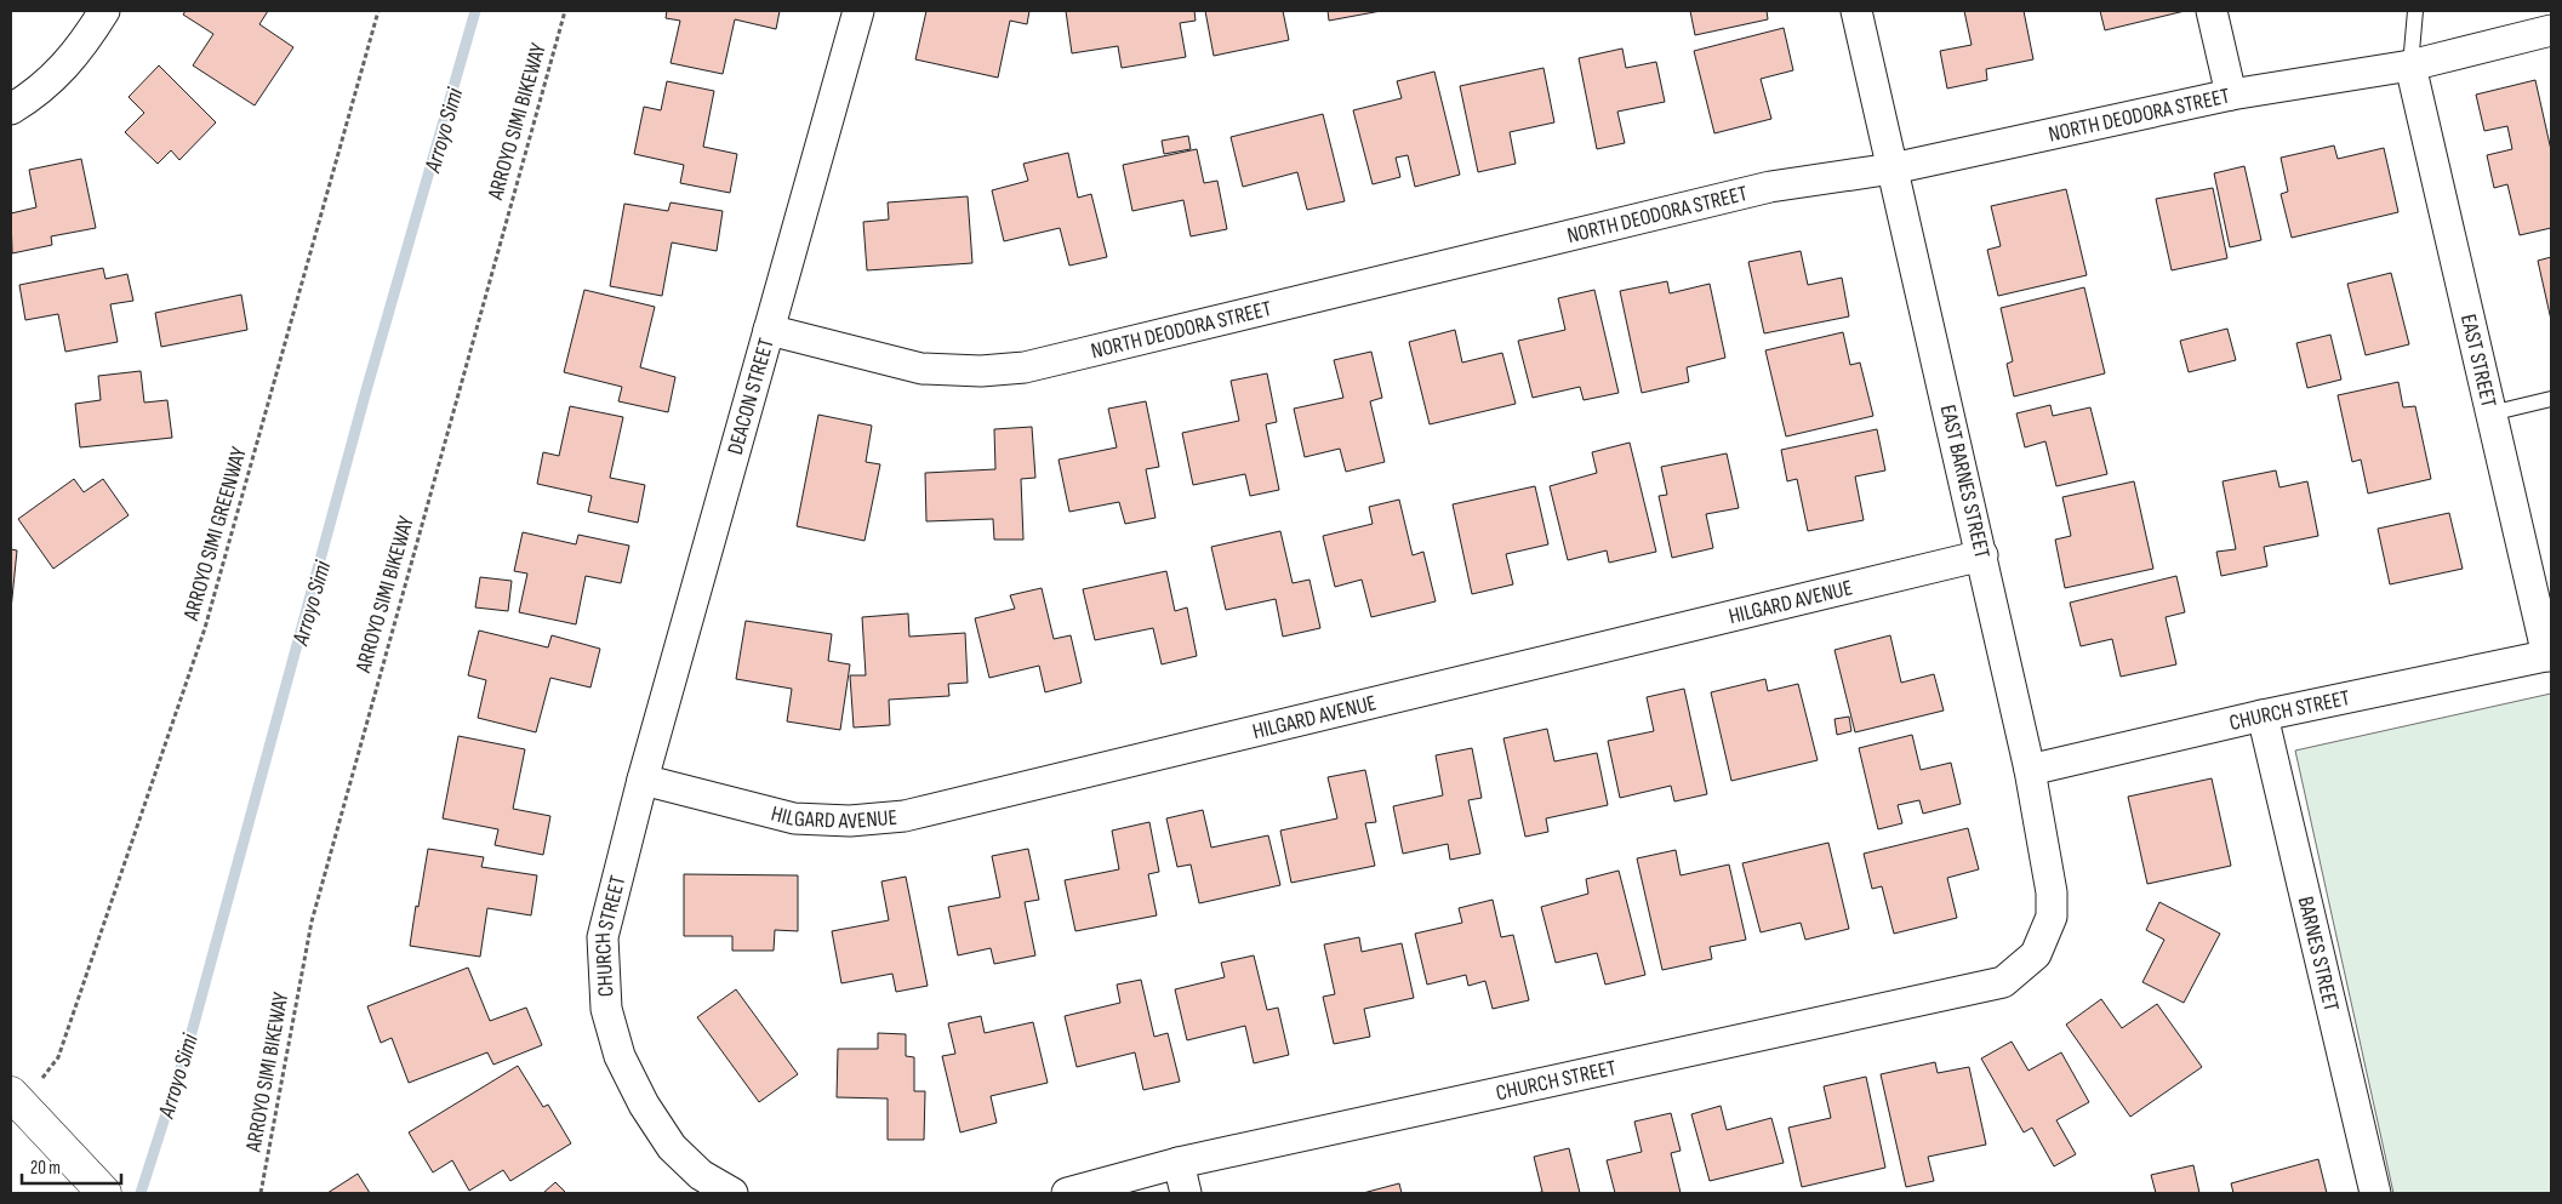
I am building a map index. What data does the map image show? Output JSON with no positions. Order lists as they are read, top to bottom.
{
  "streets": {
    "street": [
      "NORTH DEODORA STREET",
      "EAST STREET",
      "DEACON STREET",
      "EAST BARNES STREET",
      "HILGARD AVENUE",
      "CHURCH STREET",
      "BARNES STREET"
    ],
    "path": ["ARROYO SIMI BIKEWAY", "ARROYO SIMI GREENWAY"]
  },
  "crossings": [
    ["NORTH DEODORA STREET", "EAST STREET"],
    ["NORTH DEODORA STREET", "DEACON STREET"],
    ["NORTH DEODORA STREET", "EAST BARNES STREET"],
    ["EAST STREET", "CHURCH STREET"],
    ["DEACON STREET", "HILGARD AVENUE"],
    ["DEACON STREET", "CHURCH STREET"],
    ["EAST BARNES STREET", "HILGARD AVENUE"],
    ["EAST BARNES STREET", "CHURCH STREET"],
    ["HILGARD AVENUE", "CHURCH STREET"],
    ["CHURCH STREET", "BARNES STREET"]
  ],
  "water": ["Arroyo Simi"],
  "scale_bar": "20 m"
}
